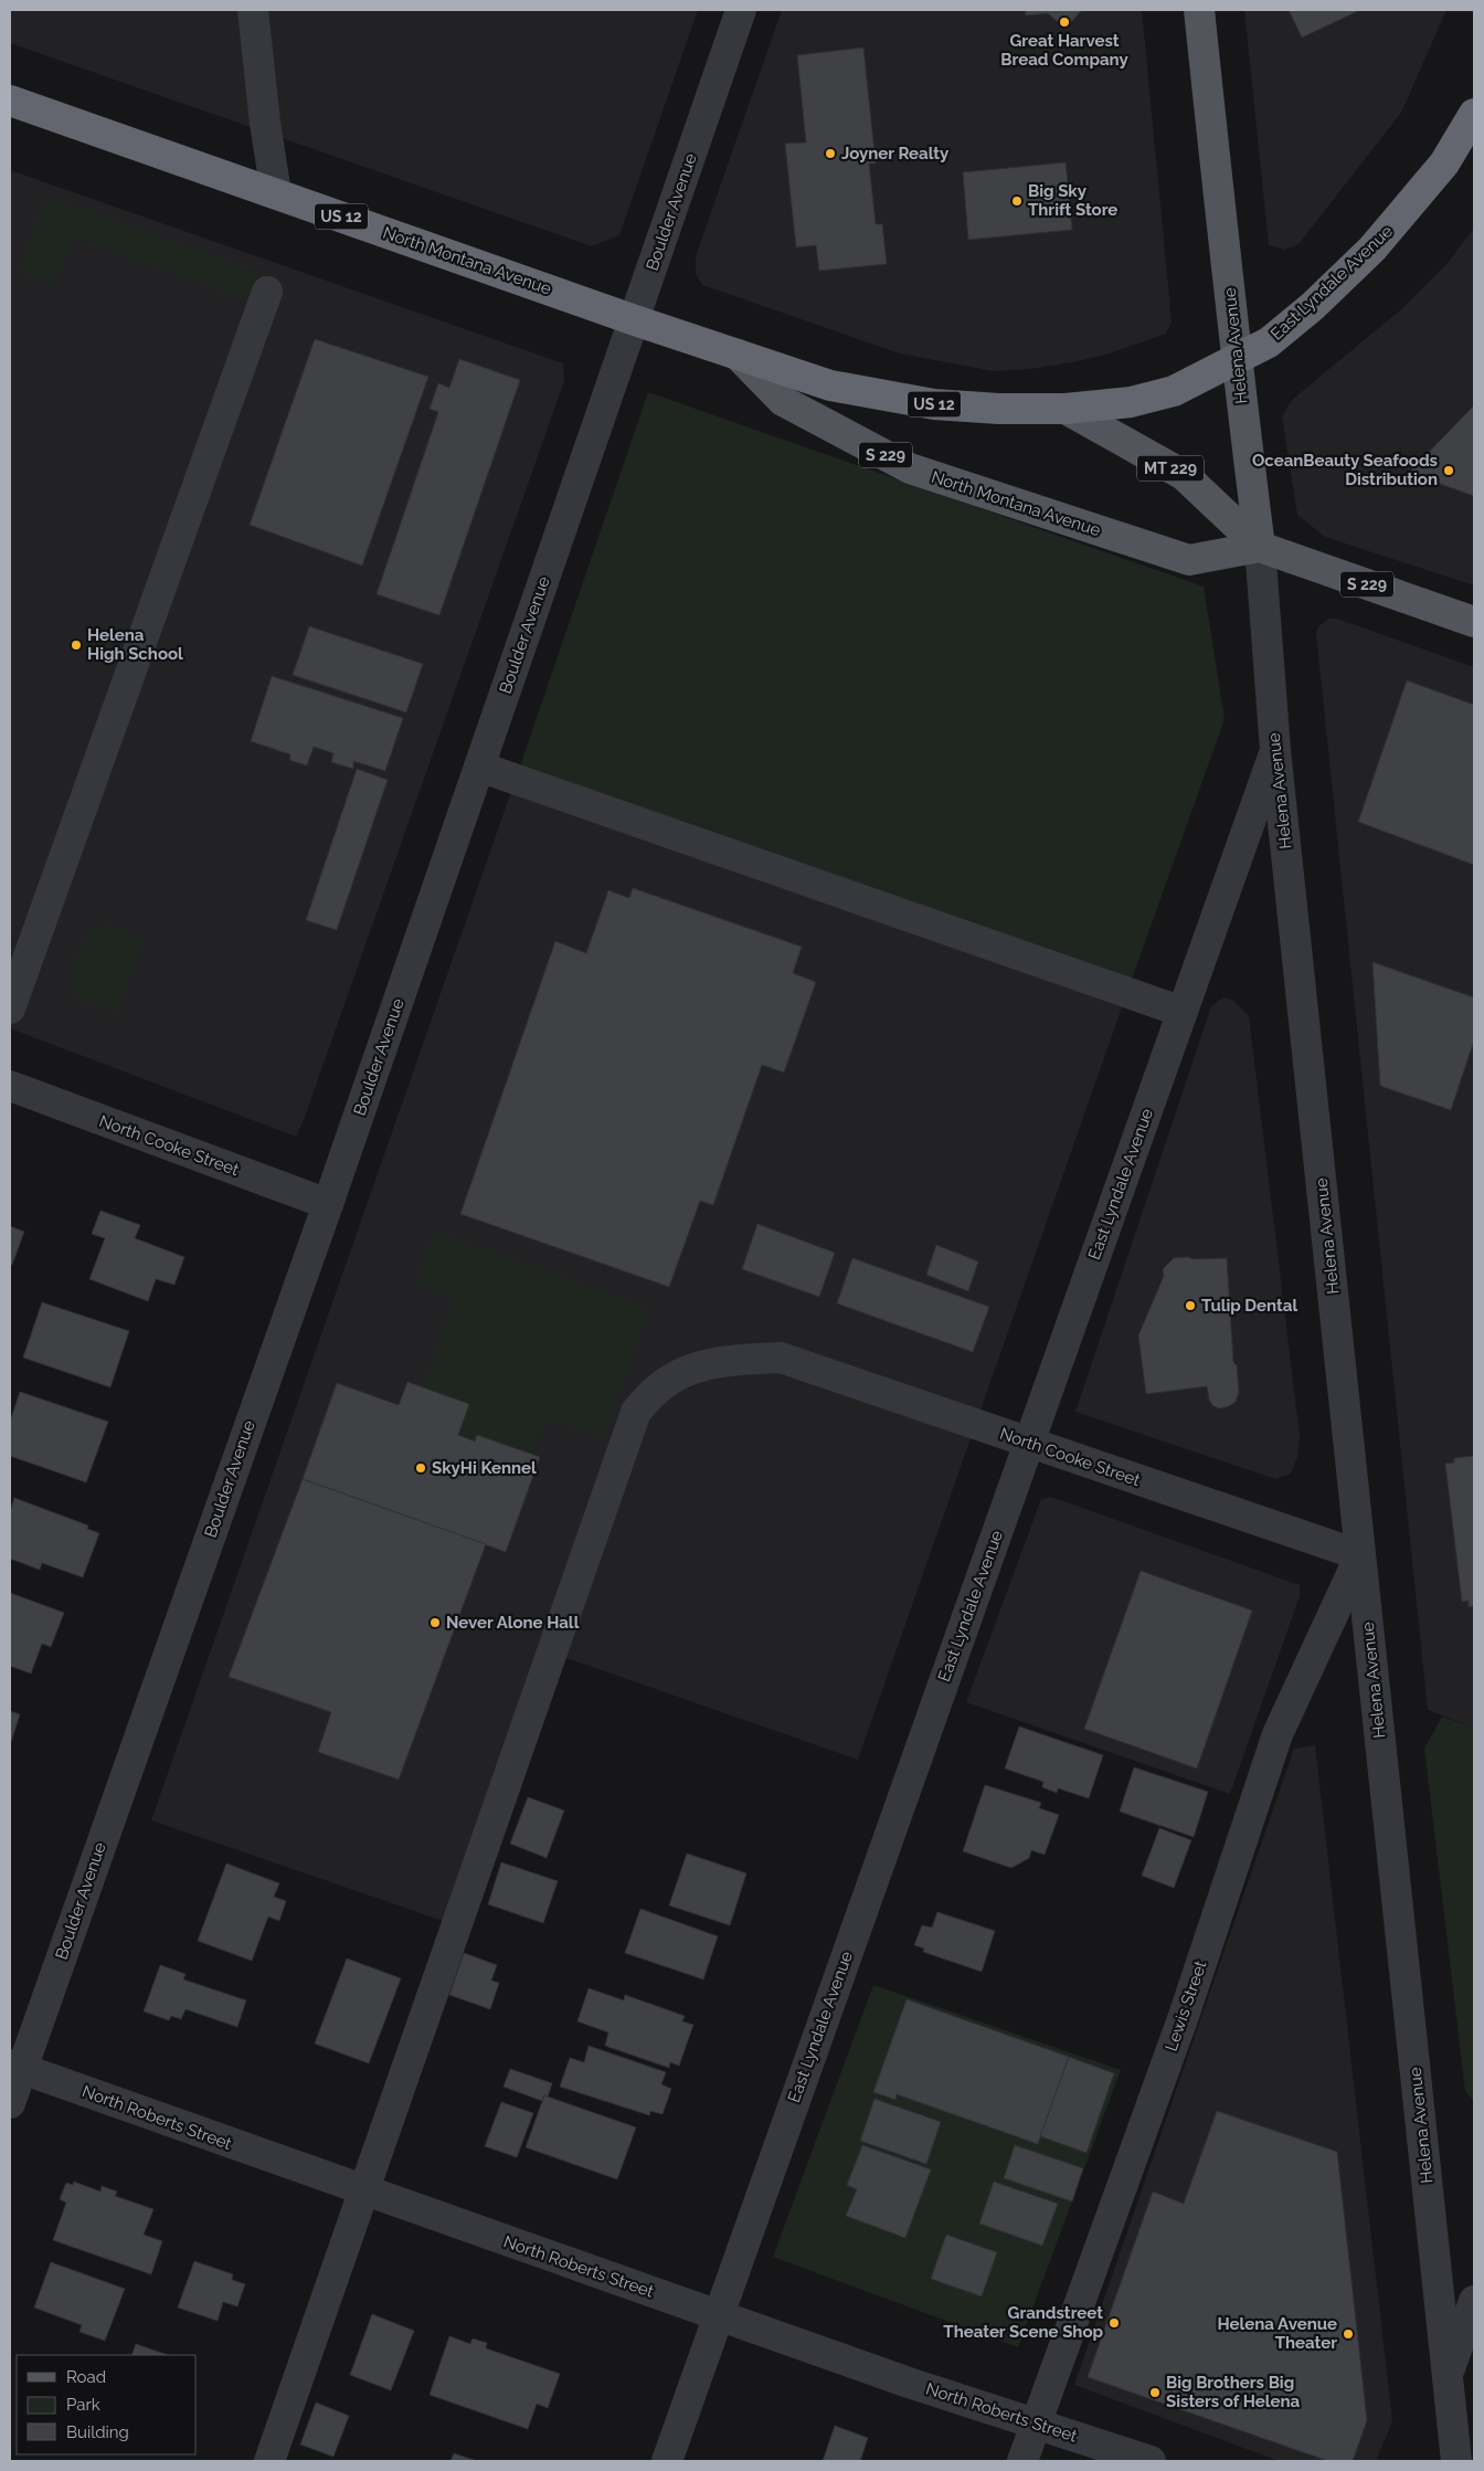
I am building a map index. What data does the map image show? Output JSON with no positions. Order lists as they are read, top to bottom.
{
  "streets": {
    "highway": ["US 12", "North Montana Avenue", "East Lyndale Avenue"],
    "main road": ["Helena Avenue", "S 229", "MT 229"],
    "street": [
      "Boulder Avenue",
      "North Cooke Street",
      "Lewis Street",
      "North Roberts Street"
    ]
  },
  "crossings": [
    ["Boulder Avenue", "North Montana Avenue"],
    ["Boulder Avenue", "North Cooke Street"],
    ["Boulder Avenue", "North Roberts Street"],
    ["North Montana Avenue", "East Lyndale Avenue"],
    ["North Montana Avenue", "Helena Avenue"],
    ["East Lyndale Avenue", "Helena Avenue"],
    ["East Lyndale Avenue", "North Cooke Street"],
    ["East Lyndale Avenue", "North Roberts Street"],
    ["Helena Avenue", "North Cooke Street"],
    ["Helena Avenue", "Lewis Street"],
    ["North Cooke Street", "Lewis Street"],
    ["North Cooke Street", "North Roberts Street"],
    ["Lewis Street", "North Roberts Street"]
  ],
  "places": [
    "Great Harvest Bread Company",
    "Joyner Realty",
    "Big Sky Thrift Store",
    "OceanBeauty Seafoods Distribution",
    "Helena High School",
    "Tulip Dental",
    "SkyHi Kennel",
    "Never Alone Hall",
    "Grandstreet Theater Scene Shop",
    "Helena Avenue Theater",
    "Big Brothers Big Sisters of Helena"
  ],
  "legend": ["Road", "Park", "Building"]
}
